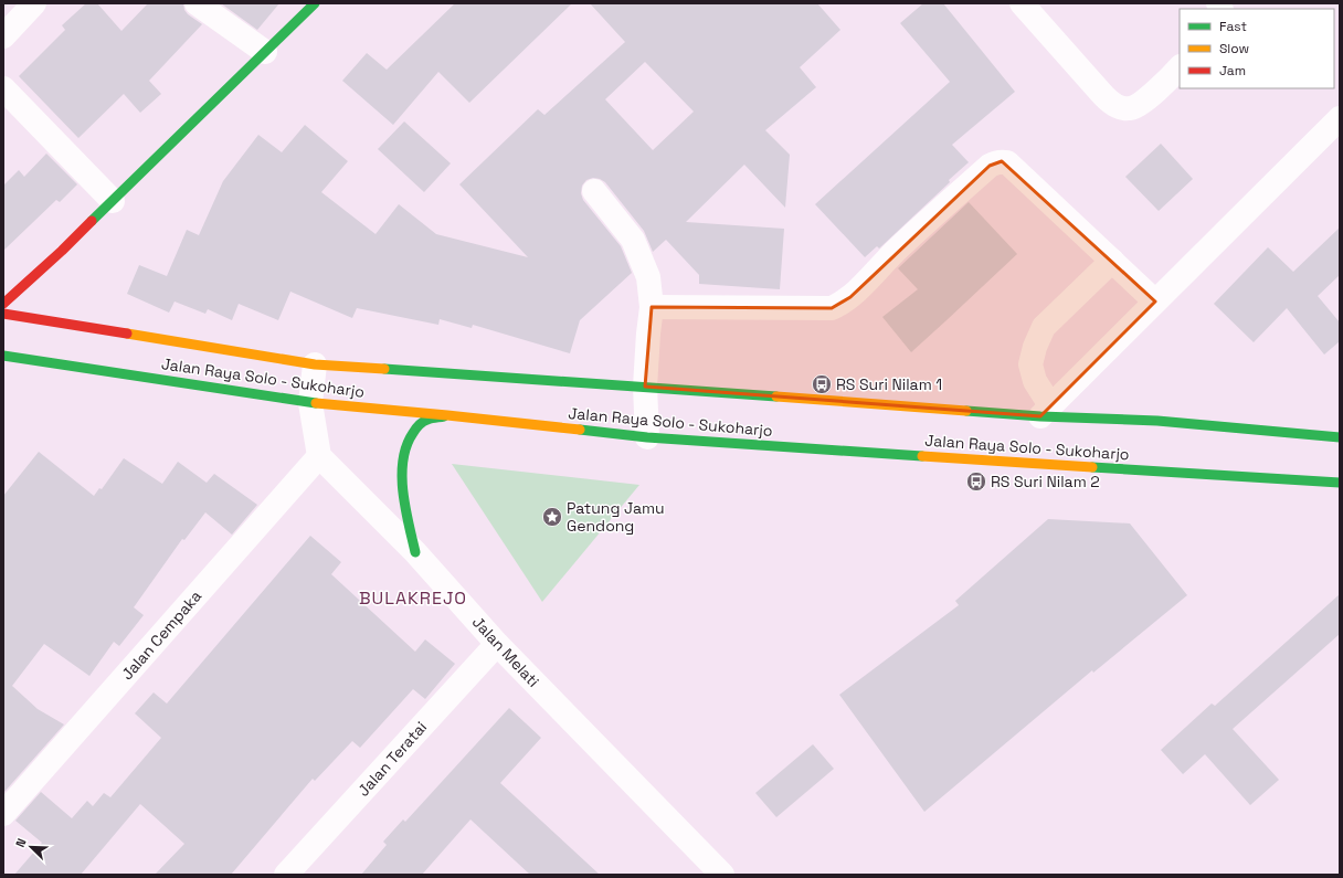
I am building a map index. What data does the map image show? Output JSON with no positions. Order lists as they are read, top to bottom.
{
  "streets": {
    "main road": ["Jalan Raya Solo - Sukoharjo"],
    "street": ["Jalan Cempaka", "Jalan Melati", "Jalan Teratai"]
  },
  "crossings": [
    ["Jalan Cempaka", "Jalan Melati"],
    ["Jalan Melati", "Jalan Teratai"]
  ],
  "districts": ["BULAKREJO"],
  "places": {
    "bus stop": ["RS Suri Nilam 1", "RS Suri Nilam 2"],
    "place": ["Patung Jamu Gendong"]
  },
  "legend": ["Fast", "Slow", "Jam"],
  "north": "top left"
}
